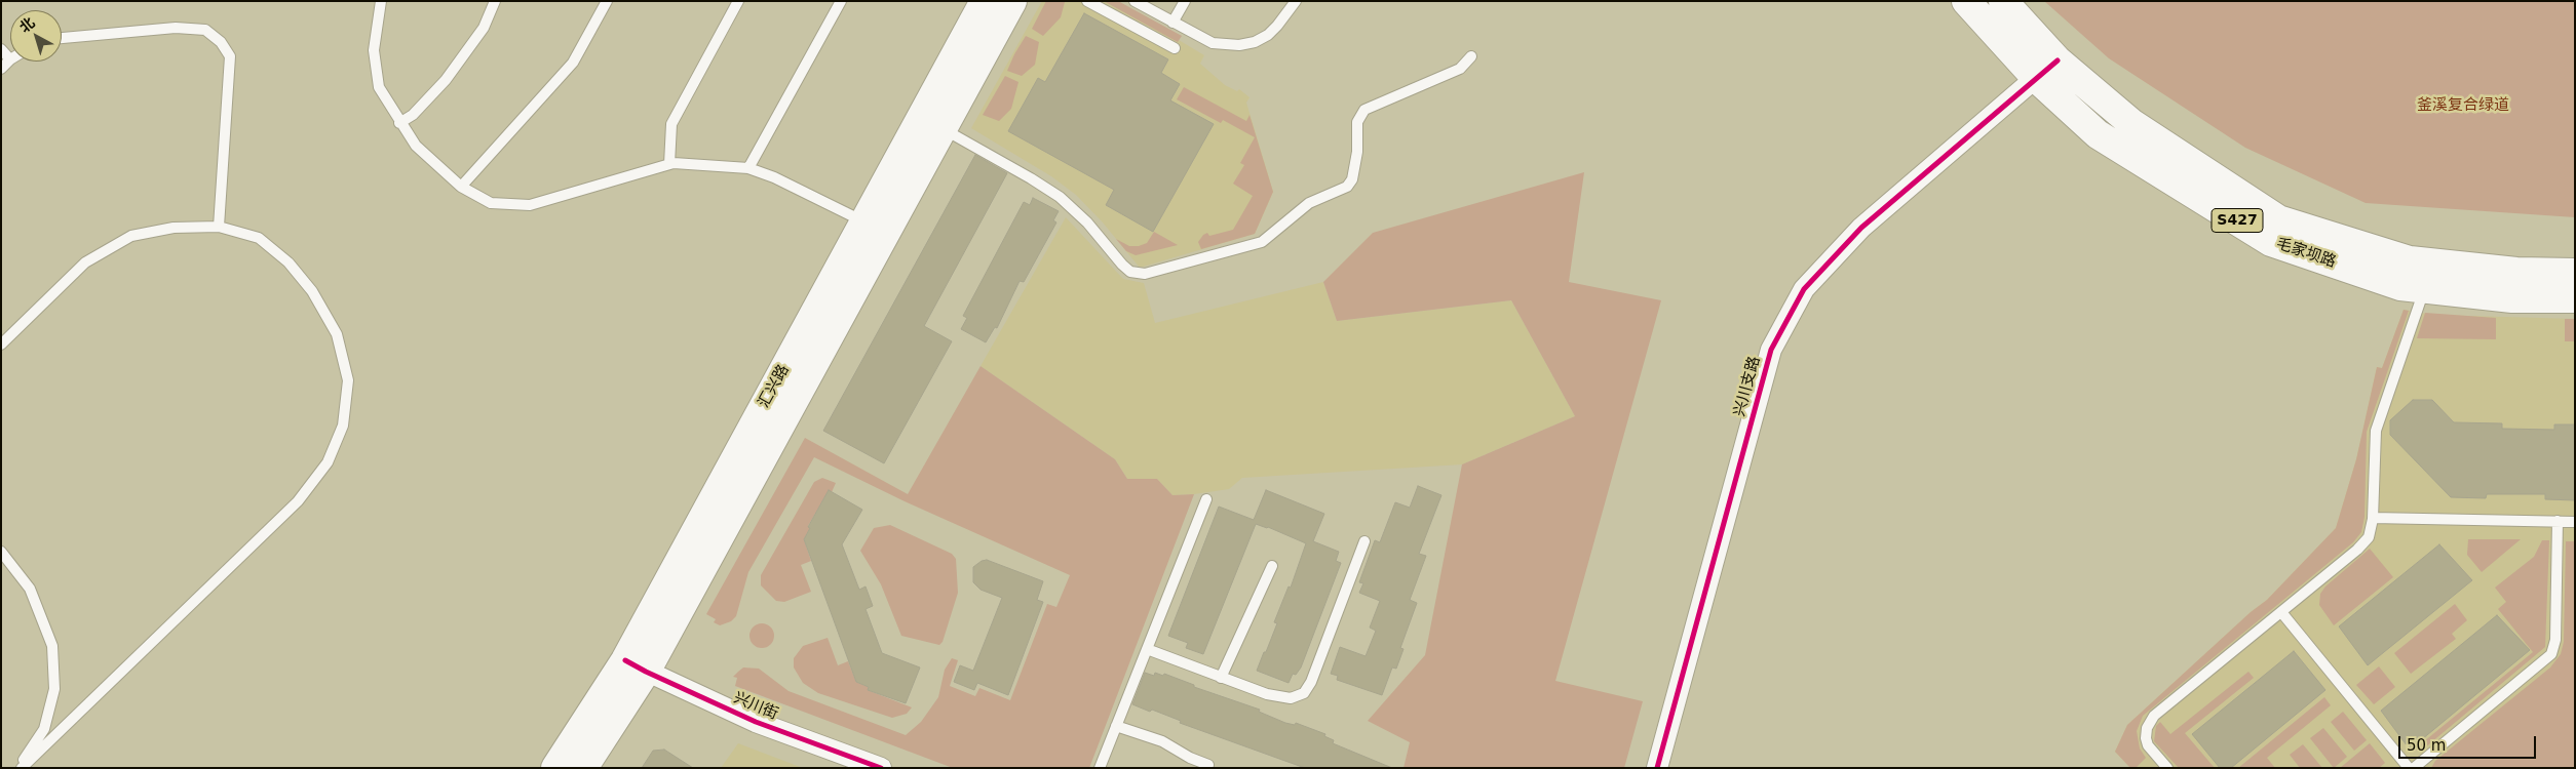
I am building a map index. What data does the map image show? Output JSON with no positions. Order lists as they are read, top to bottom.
{
  "streets": {
    "main road": ["S427", "毛家坝路", "汇兴路"],
    "street": ["兴川支路", "兴川街"]
  },
  "crossings": [
    ["毛家坝路", "兴川支路"],
    ["汇兴路", "兴川街"]
  ],
  "parks": ["釜溪复合绿道"],
  "scale_bar": "50 m",
  "north": "top left"
}
